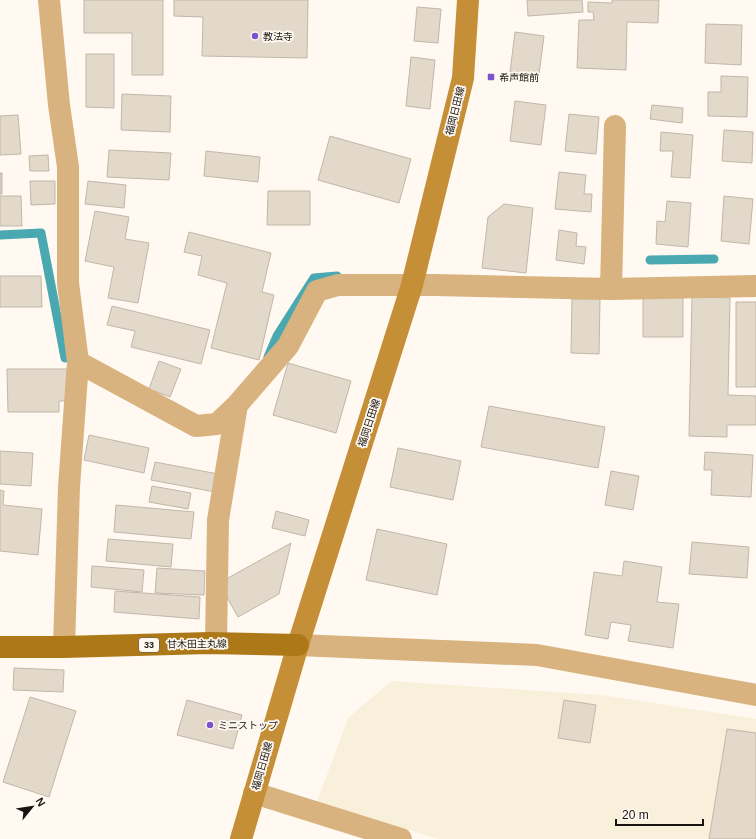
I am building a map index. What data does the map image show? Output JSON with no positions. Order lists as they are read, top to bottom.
{
  "streets": {
    "main road": ["福岡日田線", "甘木田主丸線", "33"]
  },
  "crossings": [
    ["福岡日田線", "甘木田主丸線"]
  ],
  "places": {
    "other": ["教法寺", "ミニストップ"],
    "transit": ["希声館前"]
  },
  "scale_bar": "20 m",
  "north": "top right"
}
